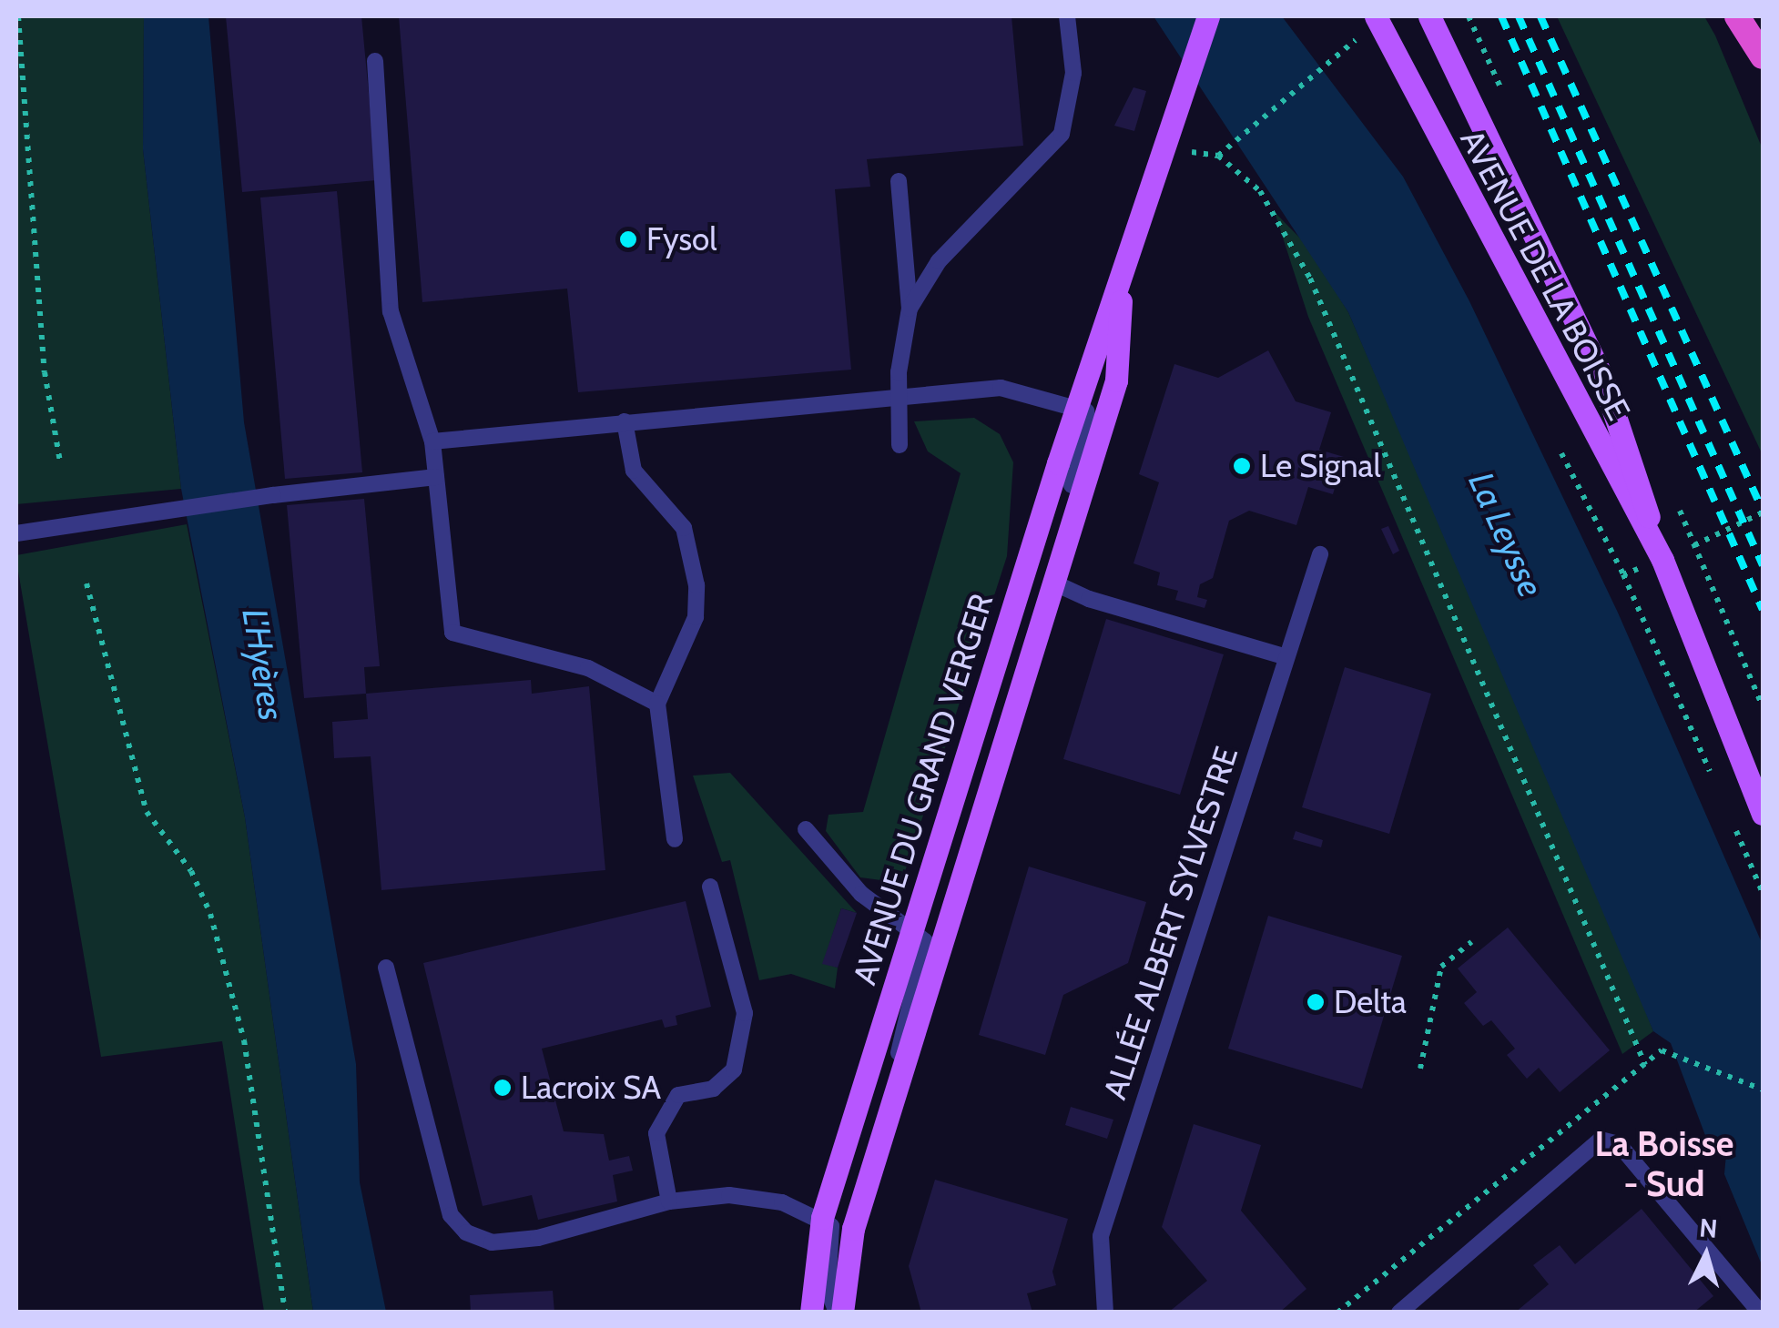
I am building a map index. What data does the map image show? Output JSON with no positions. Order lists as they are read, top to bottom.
{
  "streets": {
    "main road": ["AVENUE DE LA BOISSE", "AVENUE DU GRAND VERGER"],
    "lane": ["ALLÉE ALBERT SYLVESTRE"]
  },
  "districts": ["La Boisse - Sud"],
  "water": ["La Leysse", "L'Hyères"],
  "places": [
    "Fysol",
    "Le Signal",
    "Delta",
    "Lacroix SA"
  ],
  "north": "top"
}
